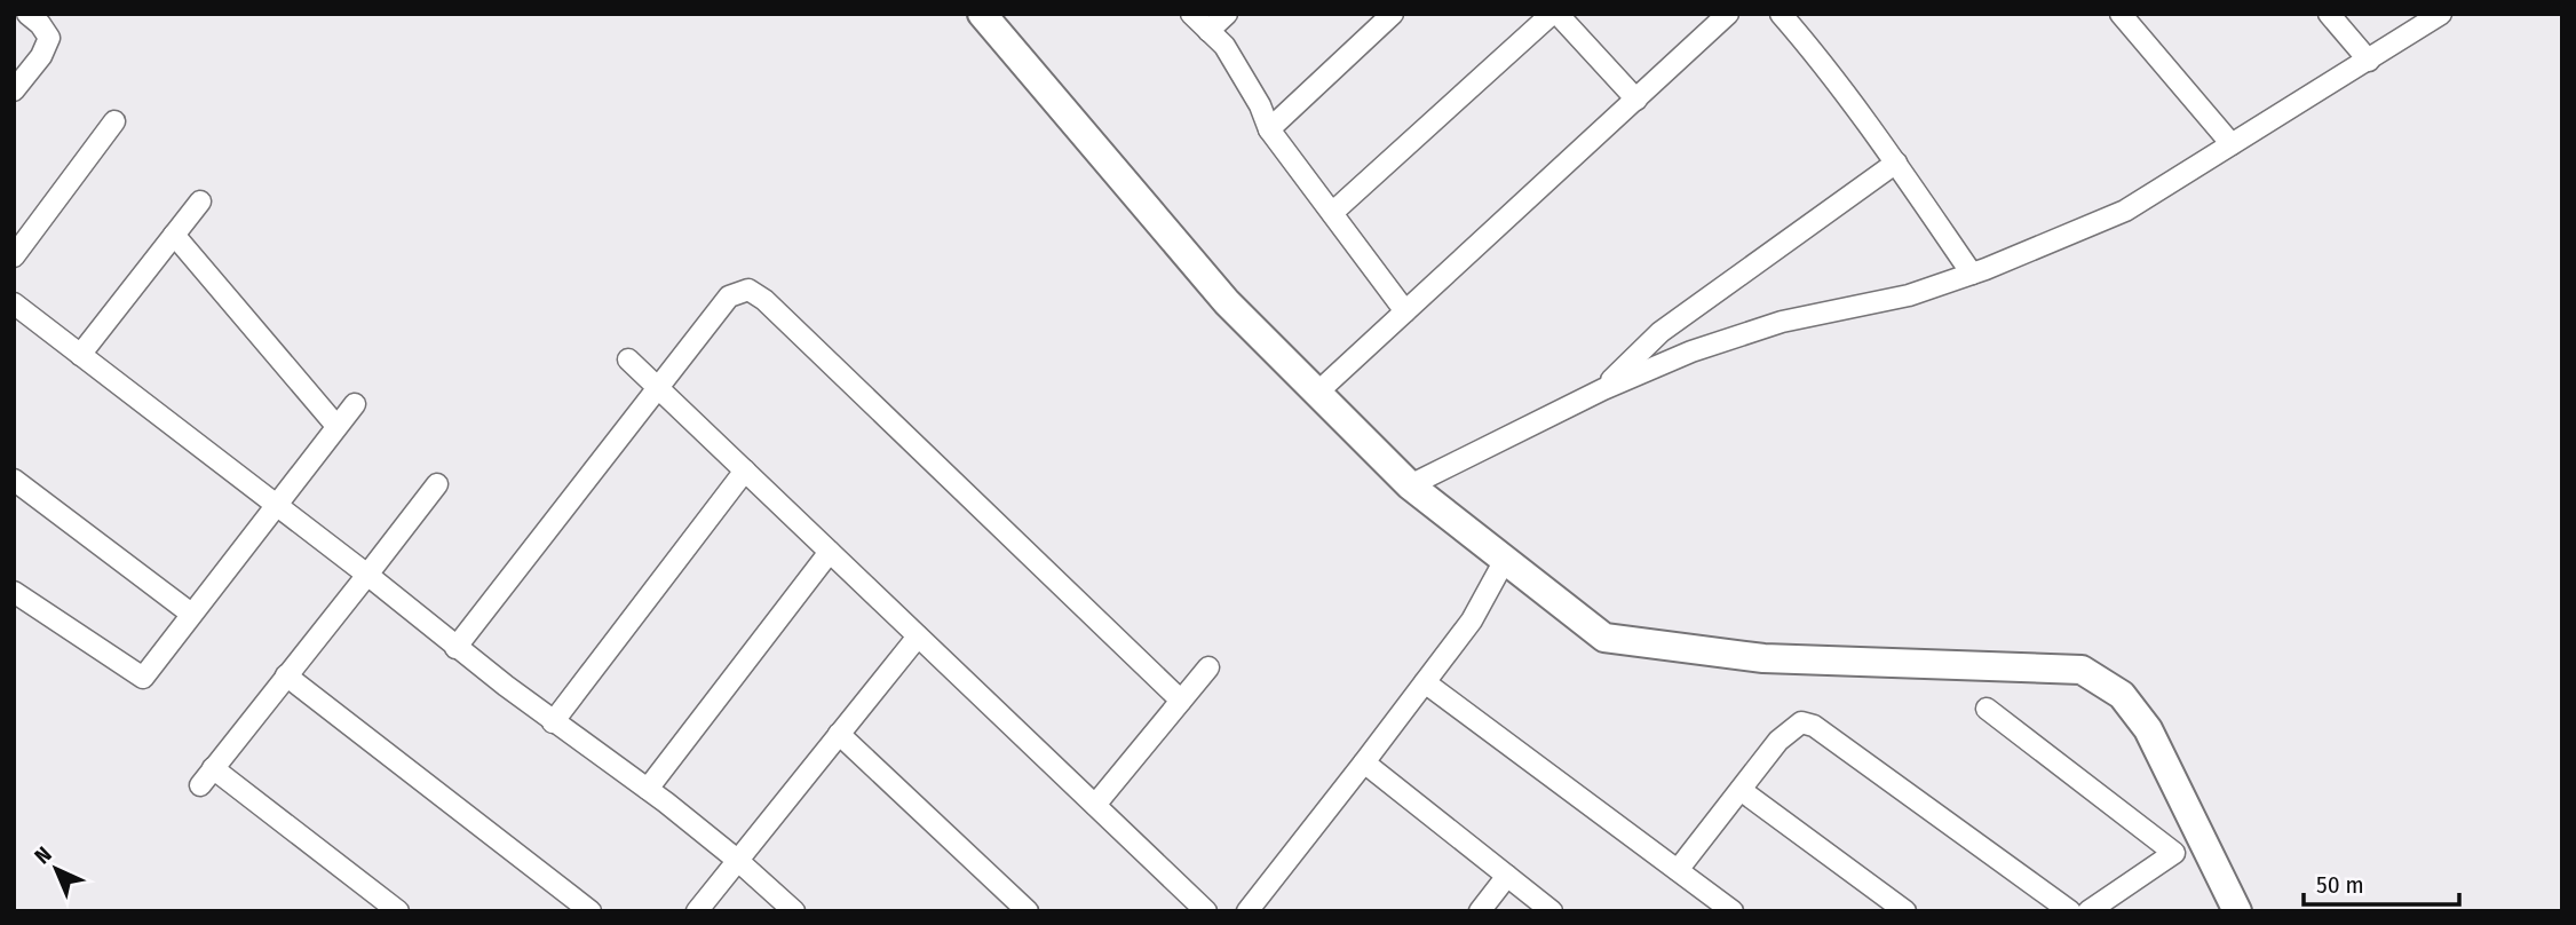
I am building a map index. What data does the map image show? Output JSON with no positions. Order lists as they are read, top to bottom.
{
  "scale_bar": "50 m",
  "north": "top left"
}
